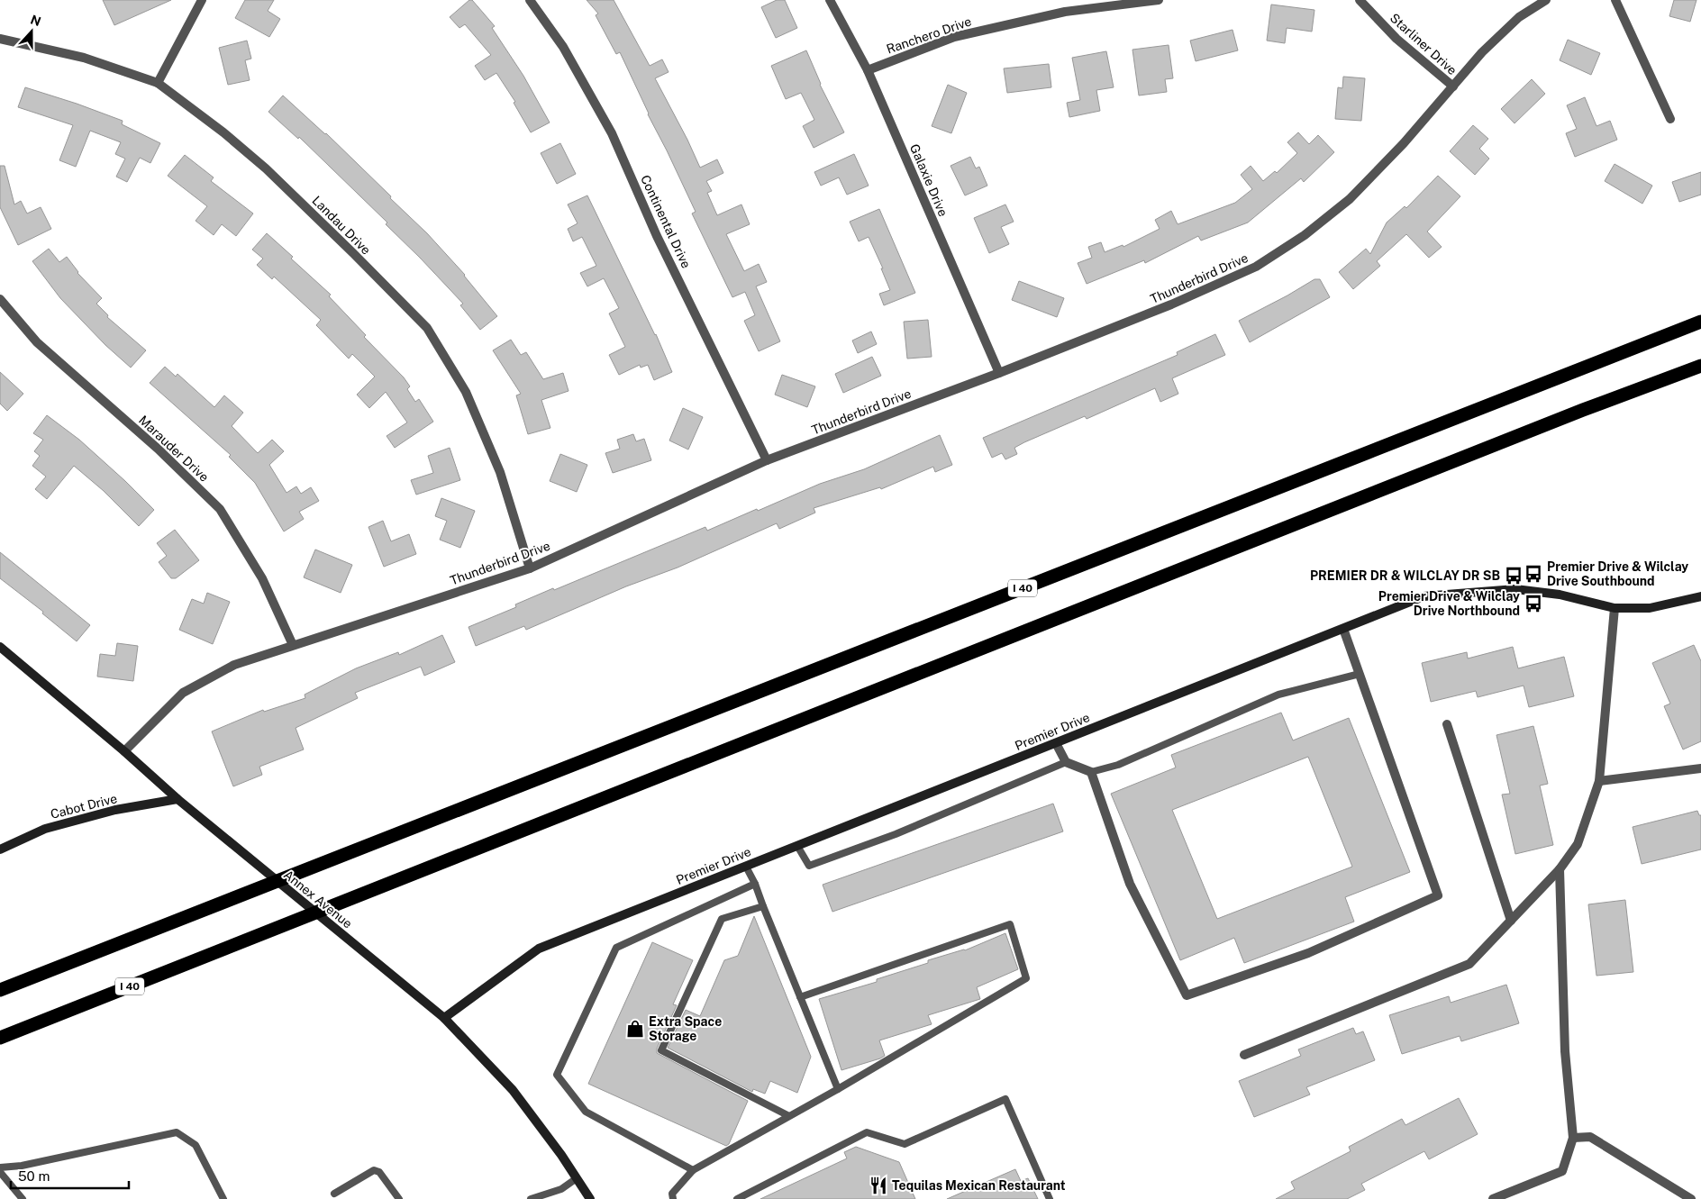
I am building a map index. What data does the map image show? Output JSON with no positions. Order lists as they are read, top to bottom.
{
  "streets": {
    "highway": ["I 40"],
    "street": [
      "Ranchero Drive",
      "Starliner Drive",
      "Galaxie Drive",
      "Continental Drive",
      "Landau Drive",
      "Thunderbird Drive",
      "Marauder Drive",
      "Premier Drive",
      "Cabot Drive",
      "Annex Avenue"
    ]
  },
  "crossings": [
    ["Ranchero Drive", "Galaxie Drive"],
    ["Starliner Drive", "Thunderbird Drive"],
    ["Galaxie Drive", "Thunderbird Drive"],
    ["Continental Drive", "Thunderbird Drive"],
    ["Landau Drive", "Thunderbird Drive"],
    ["Thunderbird Drive", "Marauder Drive"],
    ["Thunderbird Drive", "Annex Avenue"],
    ["Premier Drive", "Annex Avenue"],
    ["Cabot Drive", "Annex Avenue"]
  ],
  "places": {
    "bus stop": ["Premier Drive & Wilclay Drive Southbound", "PREMIER DR & WILCLAY DR SB", "Premier Drive & Wilclay Drive Northbound"],
    "shop": ["Extra Space Storage"],
    "restaurant": ["Tequilas Mexican Restaurant"]
  },
  "scale_bar": "50 m",
  "north": "top"
}
